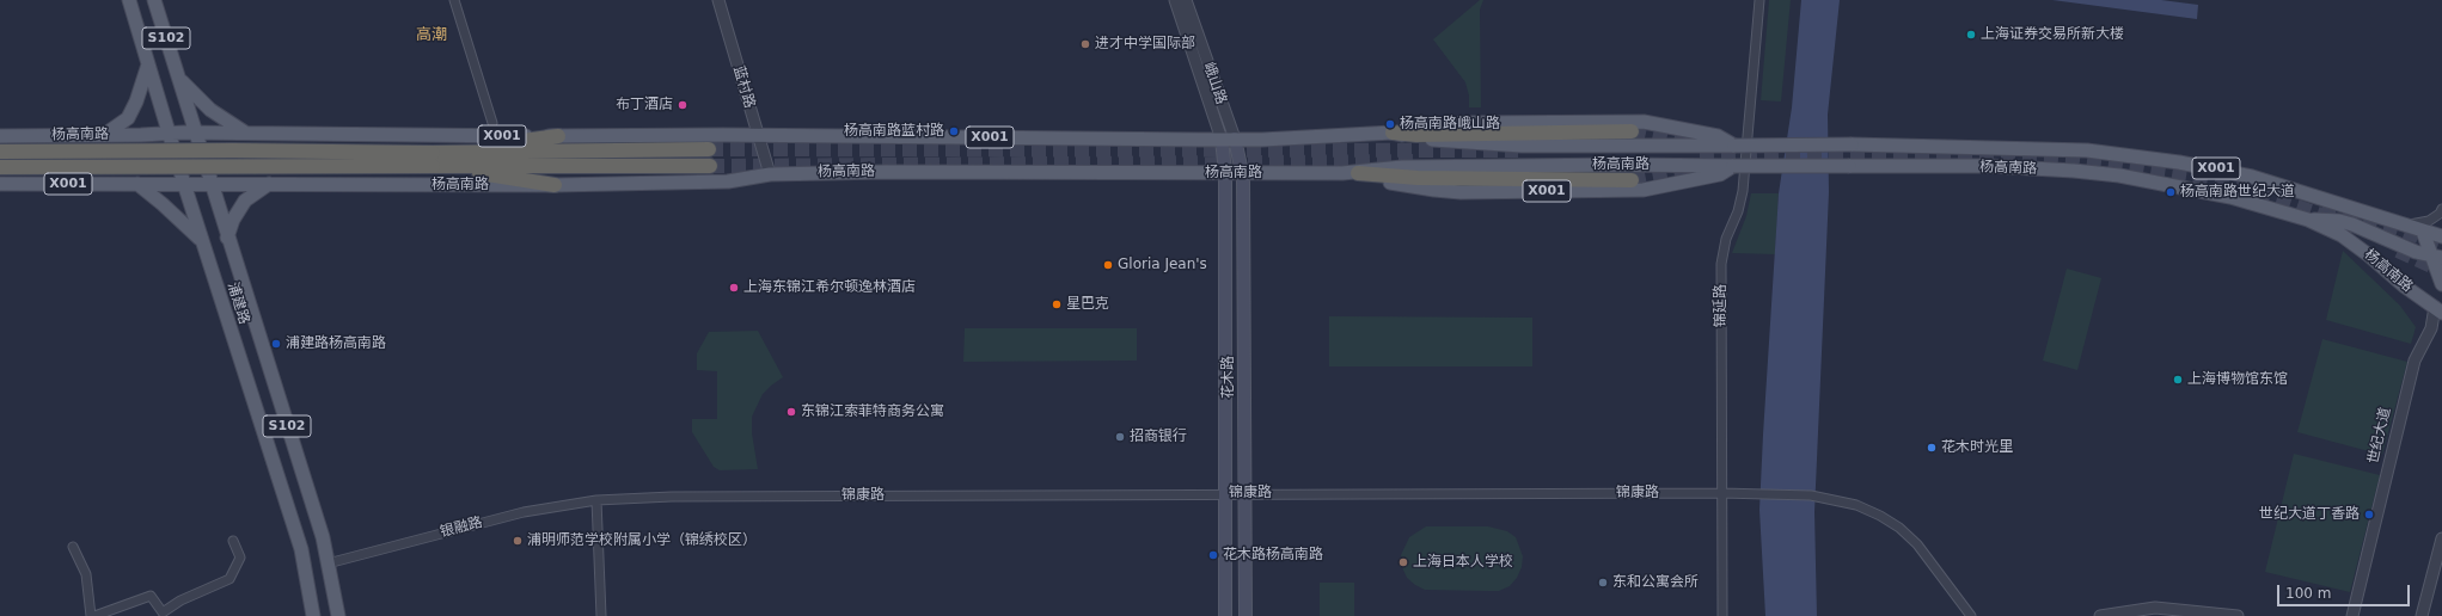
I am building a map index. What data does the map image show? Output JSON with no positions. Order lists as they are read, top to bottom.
{
  "streets": {
    "highway": ["杨高南路", "X001"],
    "main road": [
      "S102",
      "浦建路",
      "花木路",
      "世纪大道"
    ],
    "street": [
      "峨山路",
      "蓝村路",
      "锦延路",
      "锦康路",
      "银融路"
    ]
  },
  "crossings": [
    ["峨山路", "杨高南路"],
    ["峨山路", "花木路"],
    ["蓝村路", "杨高南路"],
    ["杨高南路", "X001"],
    ["杨高南路", "浦建路"],
    ["杨高南路", "花木路"],
    ["杨高南路", "世纪大道"],
    ["浦建路", "银融路"],
    ["锦延路", "锦康路"],
    ["花木路", "锦康路"],
    ["锦康路", "银融路"]
  ],
  "districts": ["高潮"],
  "places": [
    "上海证券交易所新大楼",
    "进才中学国际部",
    "布丁酒店",
    "杨高南路峨山路",
    "杨高南路蓝村路",
    "杨高南路世纪大道",
    "Gloria Jean's",
    "上海东锦江希尔顿逸林酒店",
    "星巴克",
    "浦建路杨高南路",
    "上海博物馆东馆",
    "东锦江索菲特商务公寓",
    "招商银行",
    "花木时光里",
    "世纪大道丁香路",
    "浦明师范学校附属小学（锦绣校区）",
    "花木路杨高南路",
    "上海日本人学校",
    "东和公寓会所"
  ],
  "scale_bar": "100 m"
}
